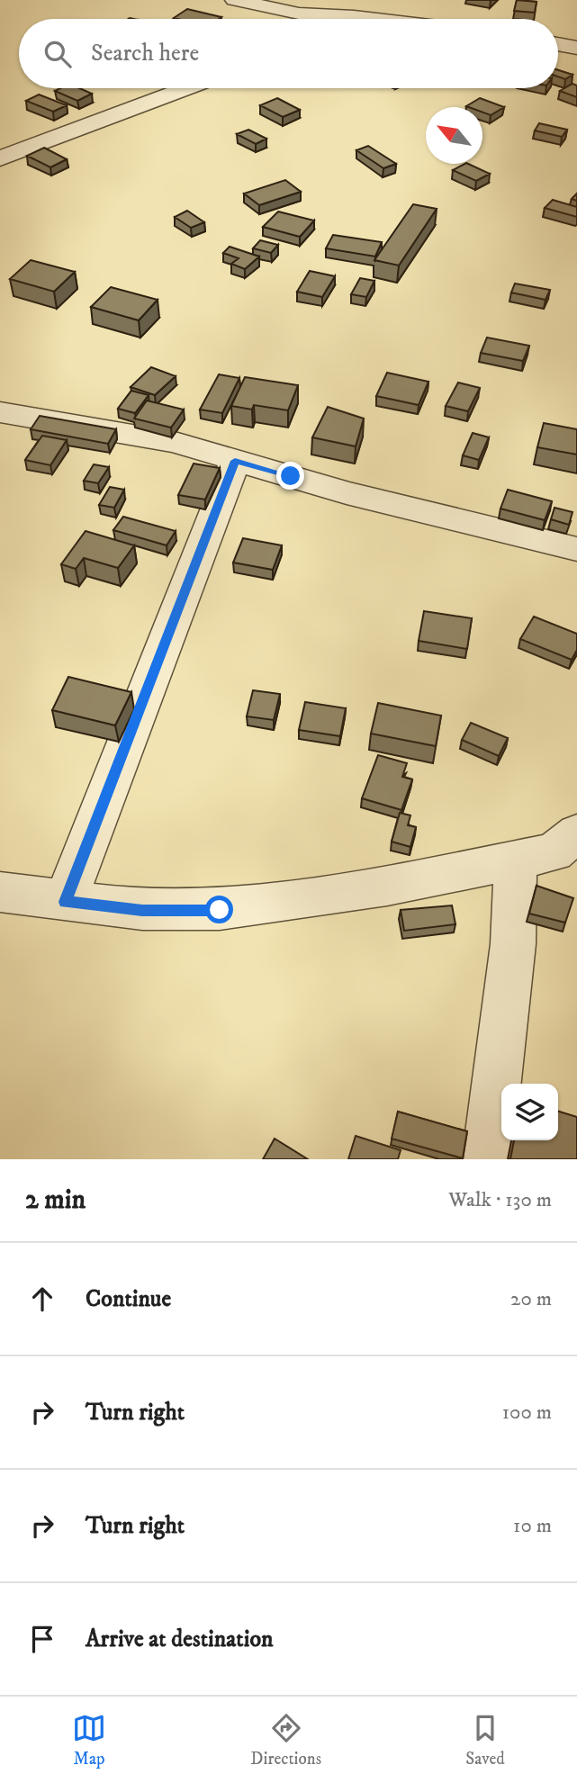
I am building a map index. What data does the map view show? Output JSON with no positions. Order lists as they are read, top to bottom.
{
  "north": "top left",
  "page": {
    "search": "Search here",
    "heading": ["2 min", "Walk · 130 m"],
    "list": [
      ["Continue", "20 m"],
      ["Turn right", "100 m"],
      ["Turn right", "10 m"],
      "Arrive at destination"
    ],
    "nav": ["Map", "Directions", "Saved"]
  }
}
